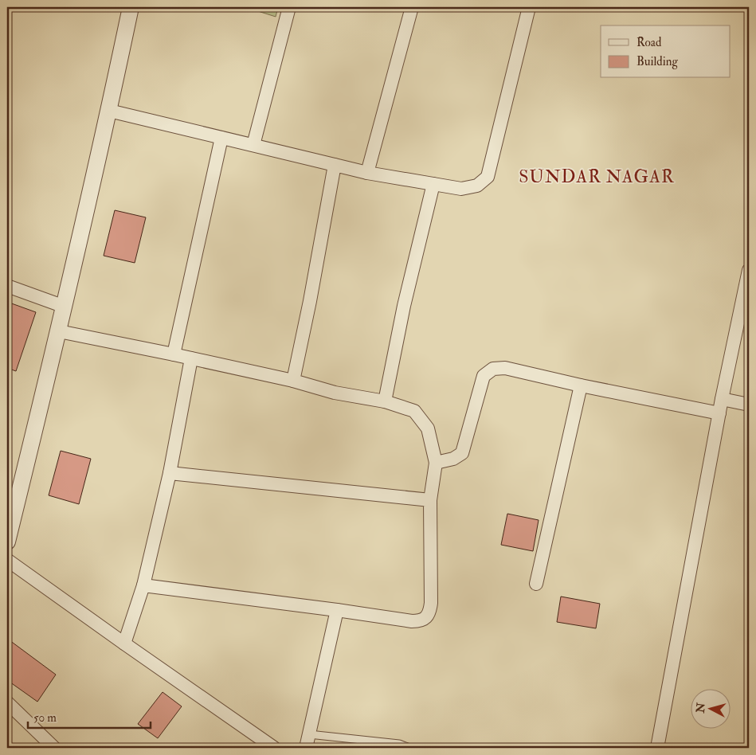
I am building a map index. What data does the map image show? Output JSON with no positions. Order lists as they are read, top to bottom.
{
  "districts": ["SUNDAR NAGAR"],
  "legend": ["Road", "Building"],
  "scale_bar": "50 m",
  "north": "left"
}
